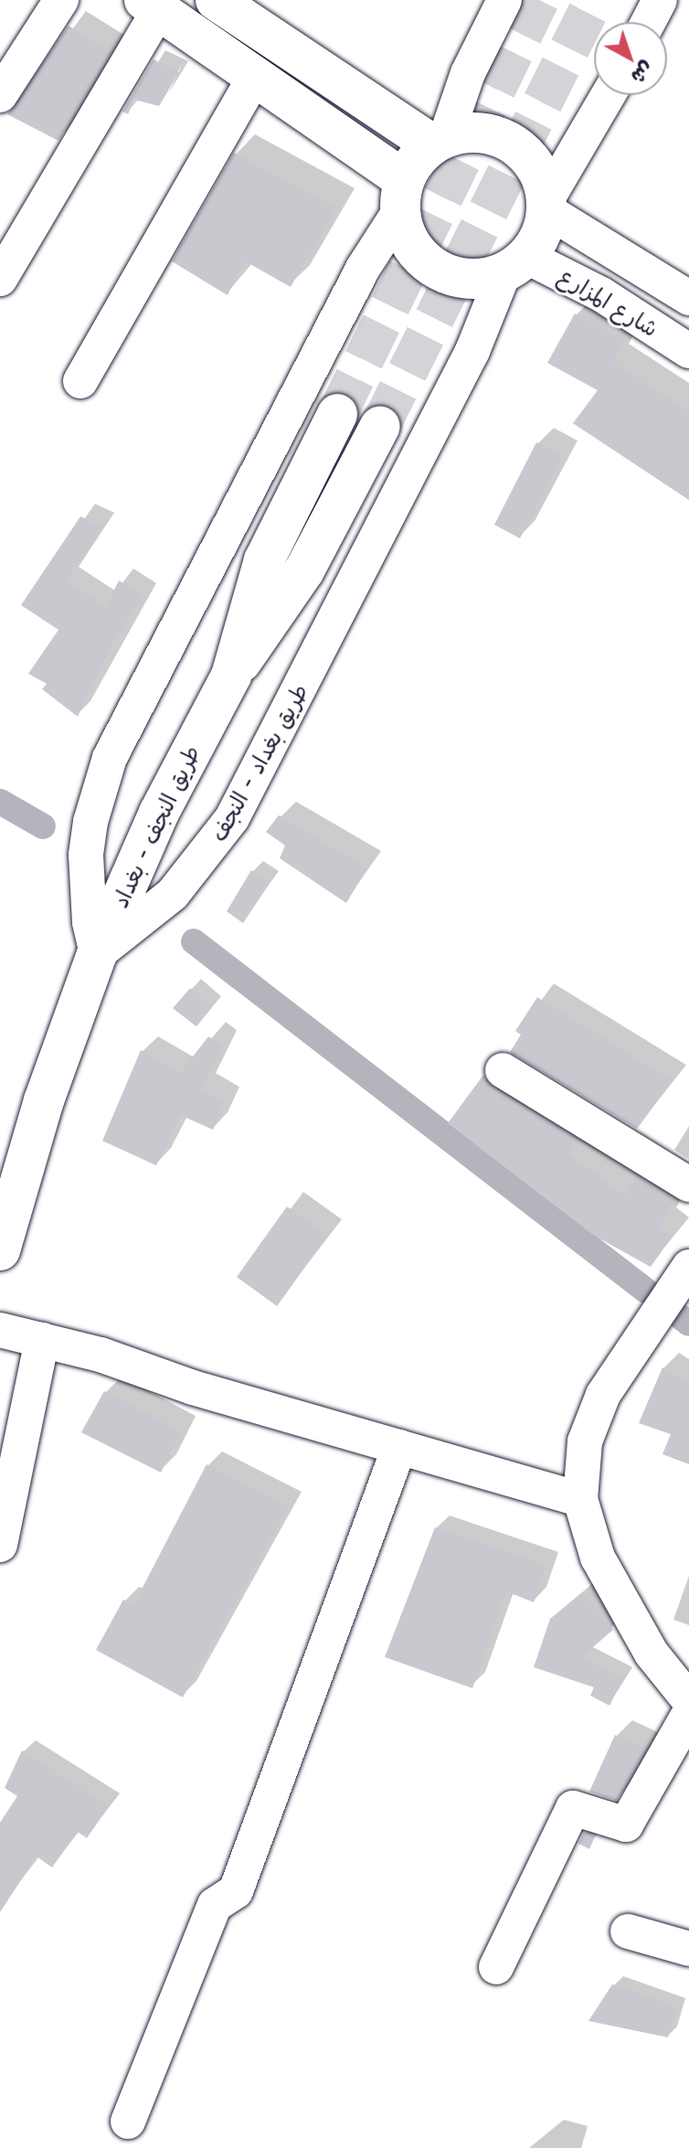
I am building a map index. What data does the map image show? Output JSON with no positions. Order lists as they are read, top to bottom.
{
  "streets": {
    "main road": ["طريق النجف - بغداد"],
    "street": ["شارع المزارع", "طريق بغداد - النجف"]
  },
  "crossings": [
    ["شارع المزارع", "طريق بغداد - النجف"],
    ["طريق بغداد - النجف", "طريق النجف - بغداد"]
  ],
  "north": "bottom right"
}
